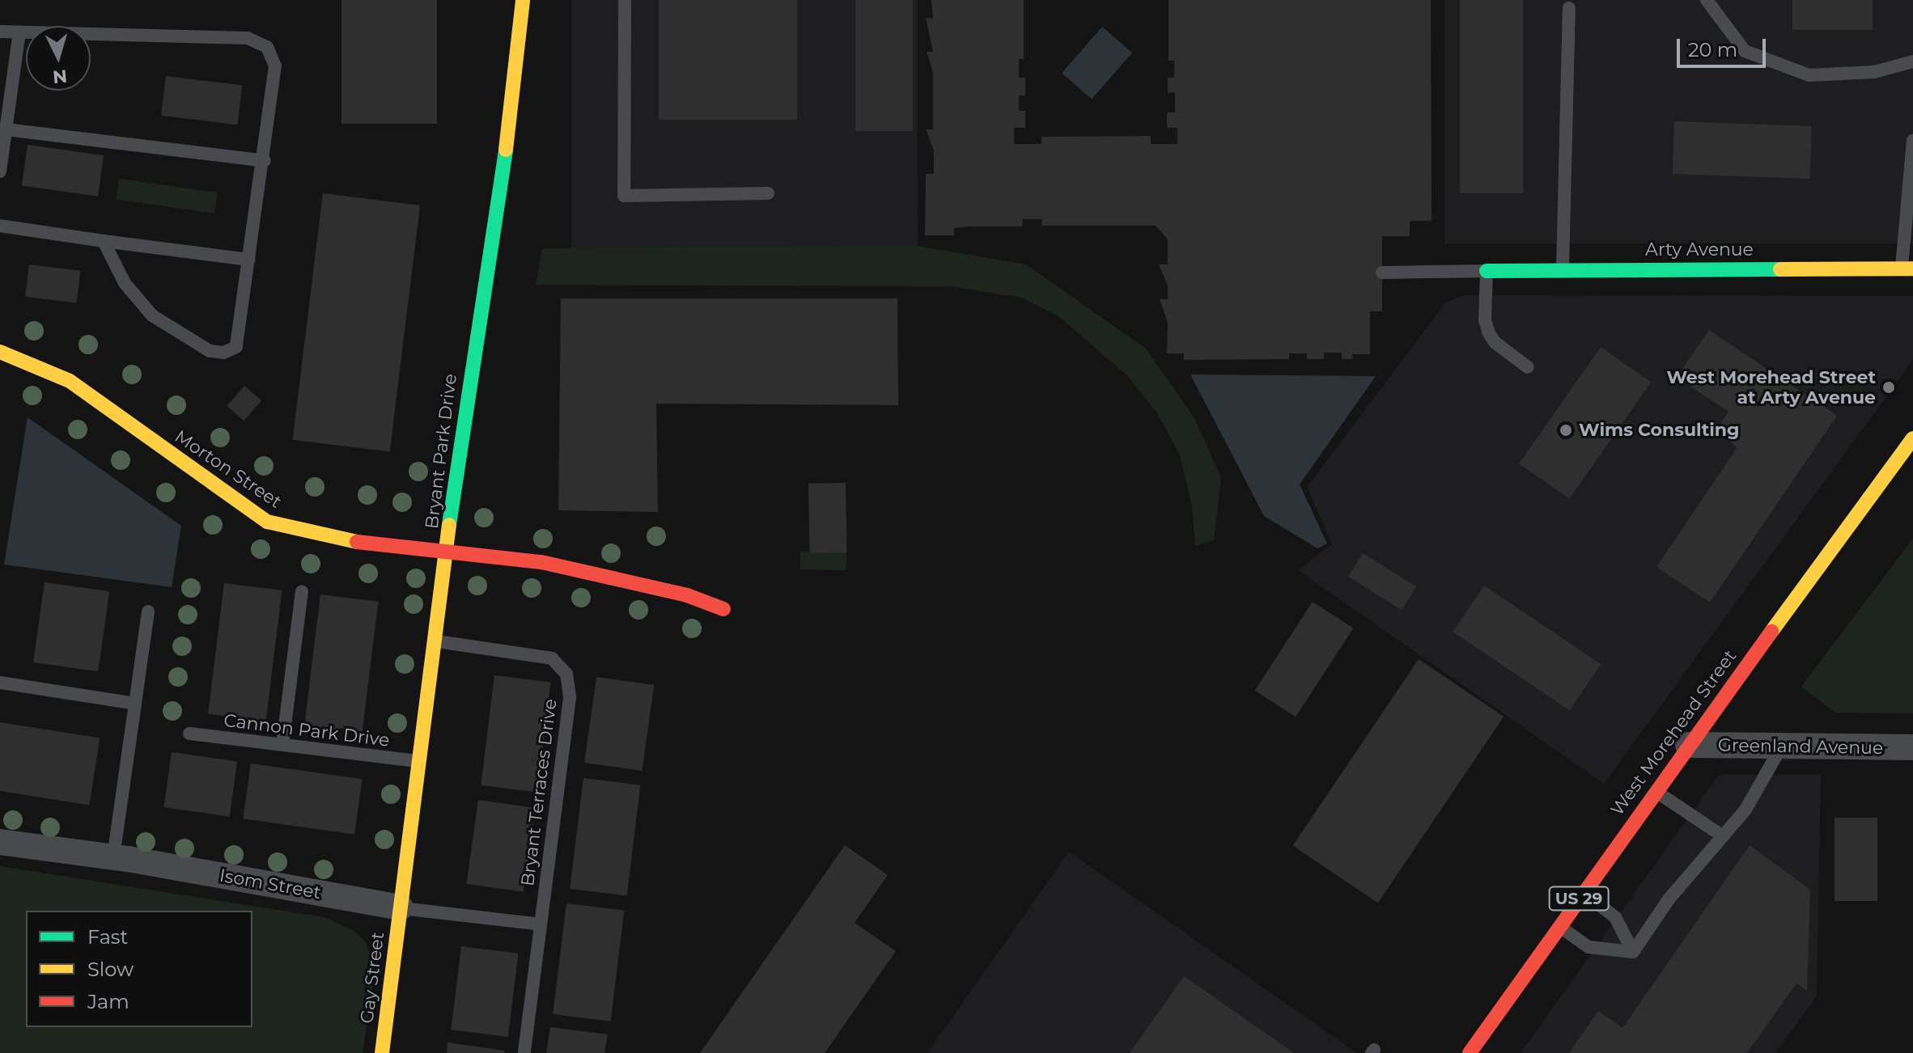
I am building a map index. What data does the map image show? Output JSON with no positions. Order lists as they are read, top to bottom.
{
  "streets": {
    "street": [
      "Arty Avenue",
      "Bryant Park Drive",
      "Morton Street",
      "West Morehead Street",
      "Greenland Avenue",
      "Isom Street",
      "US 29",
      "Gay Street"
    ],
    "lane": ["Cannon Park Drive", "Bryant Terraces Drive"]
  },
  "crossings": [
    ["Bryant Park Drive", "Morton Street"],
    ["Bryant Park Drive", "Cannon Park Drive"],
    ["Bryant Park Drive", "Bryant Terraces Drive"],
    ["Bryant Park Drive", "Isom Street"],
    ["Bryant Park Drive", "Gay Street"],
    ["West Morehead Street", "Greenland Avenue"],
    ["Bryant Terraces Drive", "Isom Street"],
    ["Isom Street", "Gay Street"]
  ],
  "places": ["West Morehead Street at Arty Avenue", "Wims Consulting"],
  "legend": ["Fast", "Slow", "Jam"],
  "scale_bar": "20 m",
  "north": "bottom"
}
